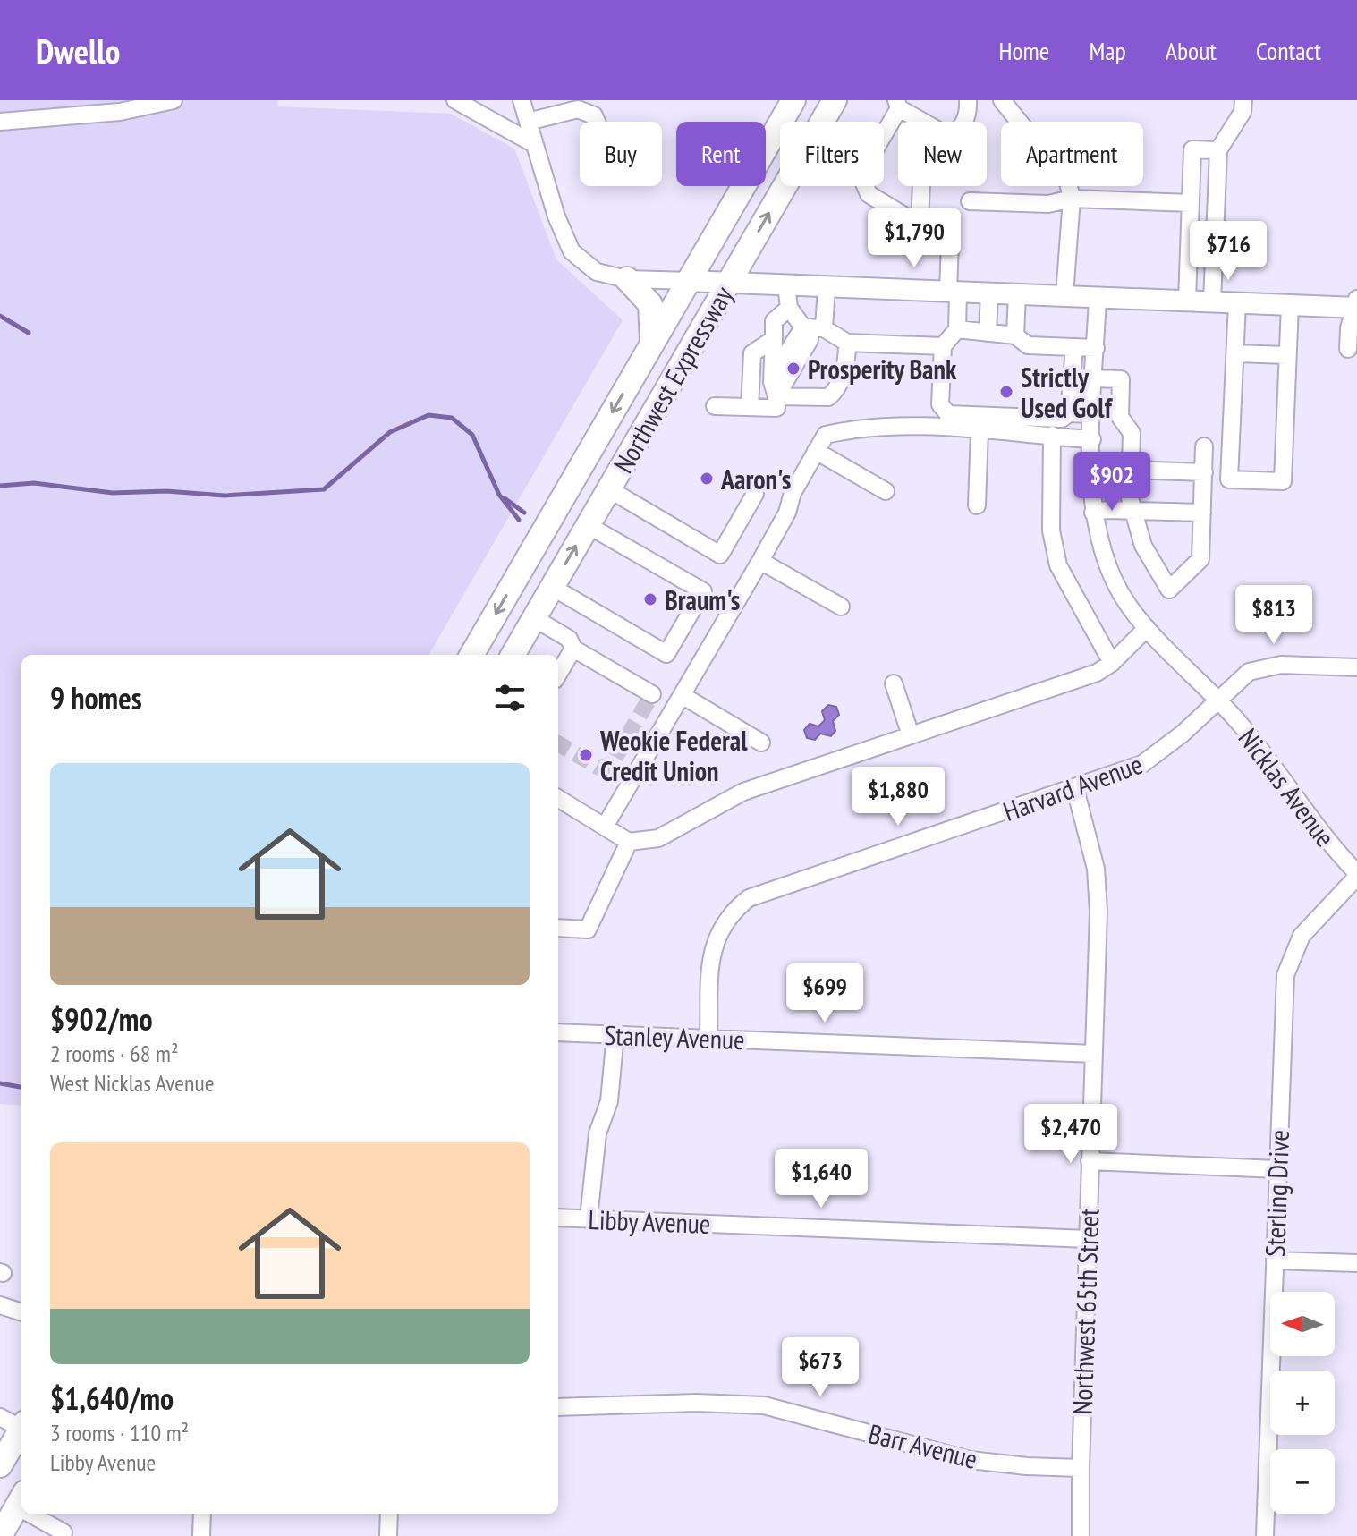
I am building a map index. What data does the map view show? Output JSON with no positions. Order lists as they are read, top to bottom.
{
  "streets": {
    "highway": ["Northwest Expressway"],
    "street": [
      "Harvard Avenue",
      "Nicklas Avenue",
      "Stanley Avenue",
      "Sterling Drive",
      "Libby Avenue",
      "Northwest 65th Street",
      "Barr Avenue"
    ]
  },
  "crossings": [
    ["Harvard Avenue", "Nicklas Avenue"],
    ["Harvard Avenue", "Stanley Avenue"],
    ["Harvard Avenue", "Northwest 65th Street"],
    ["Nicklas Avenue", "Sterling Drive"],
    ["Stanley Avenue", "Northwest 65th Street"],
    ["Libby Avenue", "Northwest 65th Street"],
    ["Northwest 65th Street", "Barr Avenue"]
  ],
  "places": [
    "Prosperity Bank",
    "Strictly Used Golf",
    "Aaron's",
    "Braum's",
    "Weokie Federal Credit Union"
  ],
  "north": "left",
  "page": {
    "header": "Dwello",
    "nav": [
      "Home",
      "Map",
      "About",
      "Contact"
    ],
    "chip": [
      "Buy",
      "Rent",
      "Filters",
      "New",
      "Apartment"
    ],
    "price": [
      "$1,790",
      "$716",
      "$902",
      "$813",
      "$1,880",
      "$699",
      "$2,470",
      "$1,640",
      "$673"
    ],
    "heading": "9 homes",
    "list": [
      {
        "name": "$902/mo",
        "note": "2 rooms · 68 m² · West Nicklas Avenue"
      },
      {
        "name": "$1,640/mo",
        "note": "3 rooms · 110 m² · Libby Avenue"
      }
    ],
    "map_buttons": ["+", "−"]
  }
}
